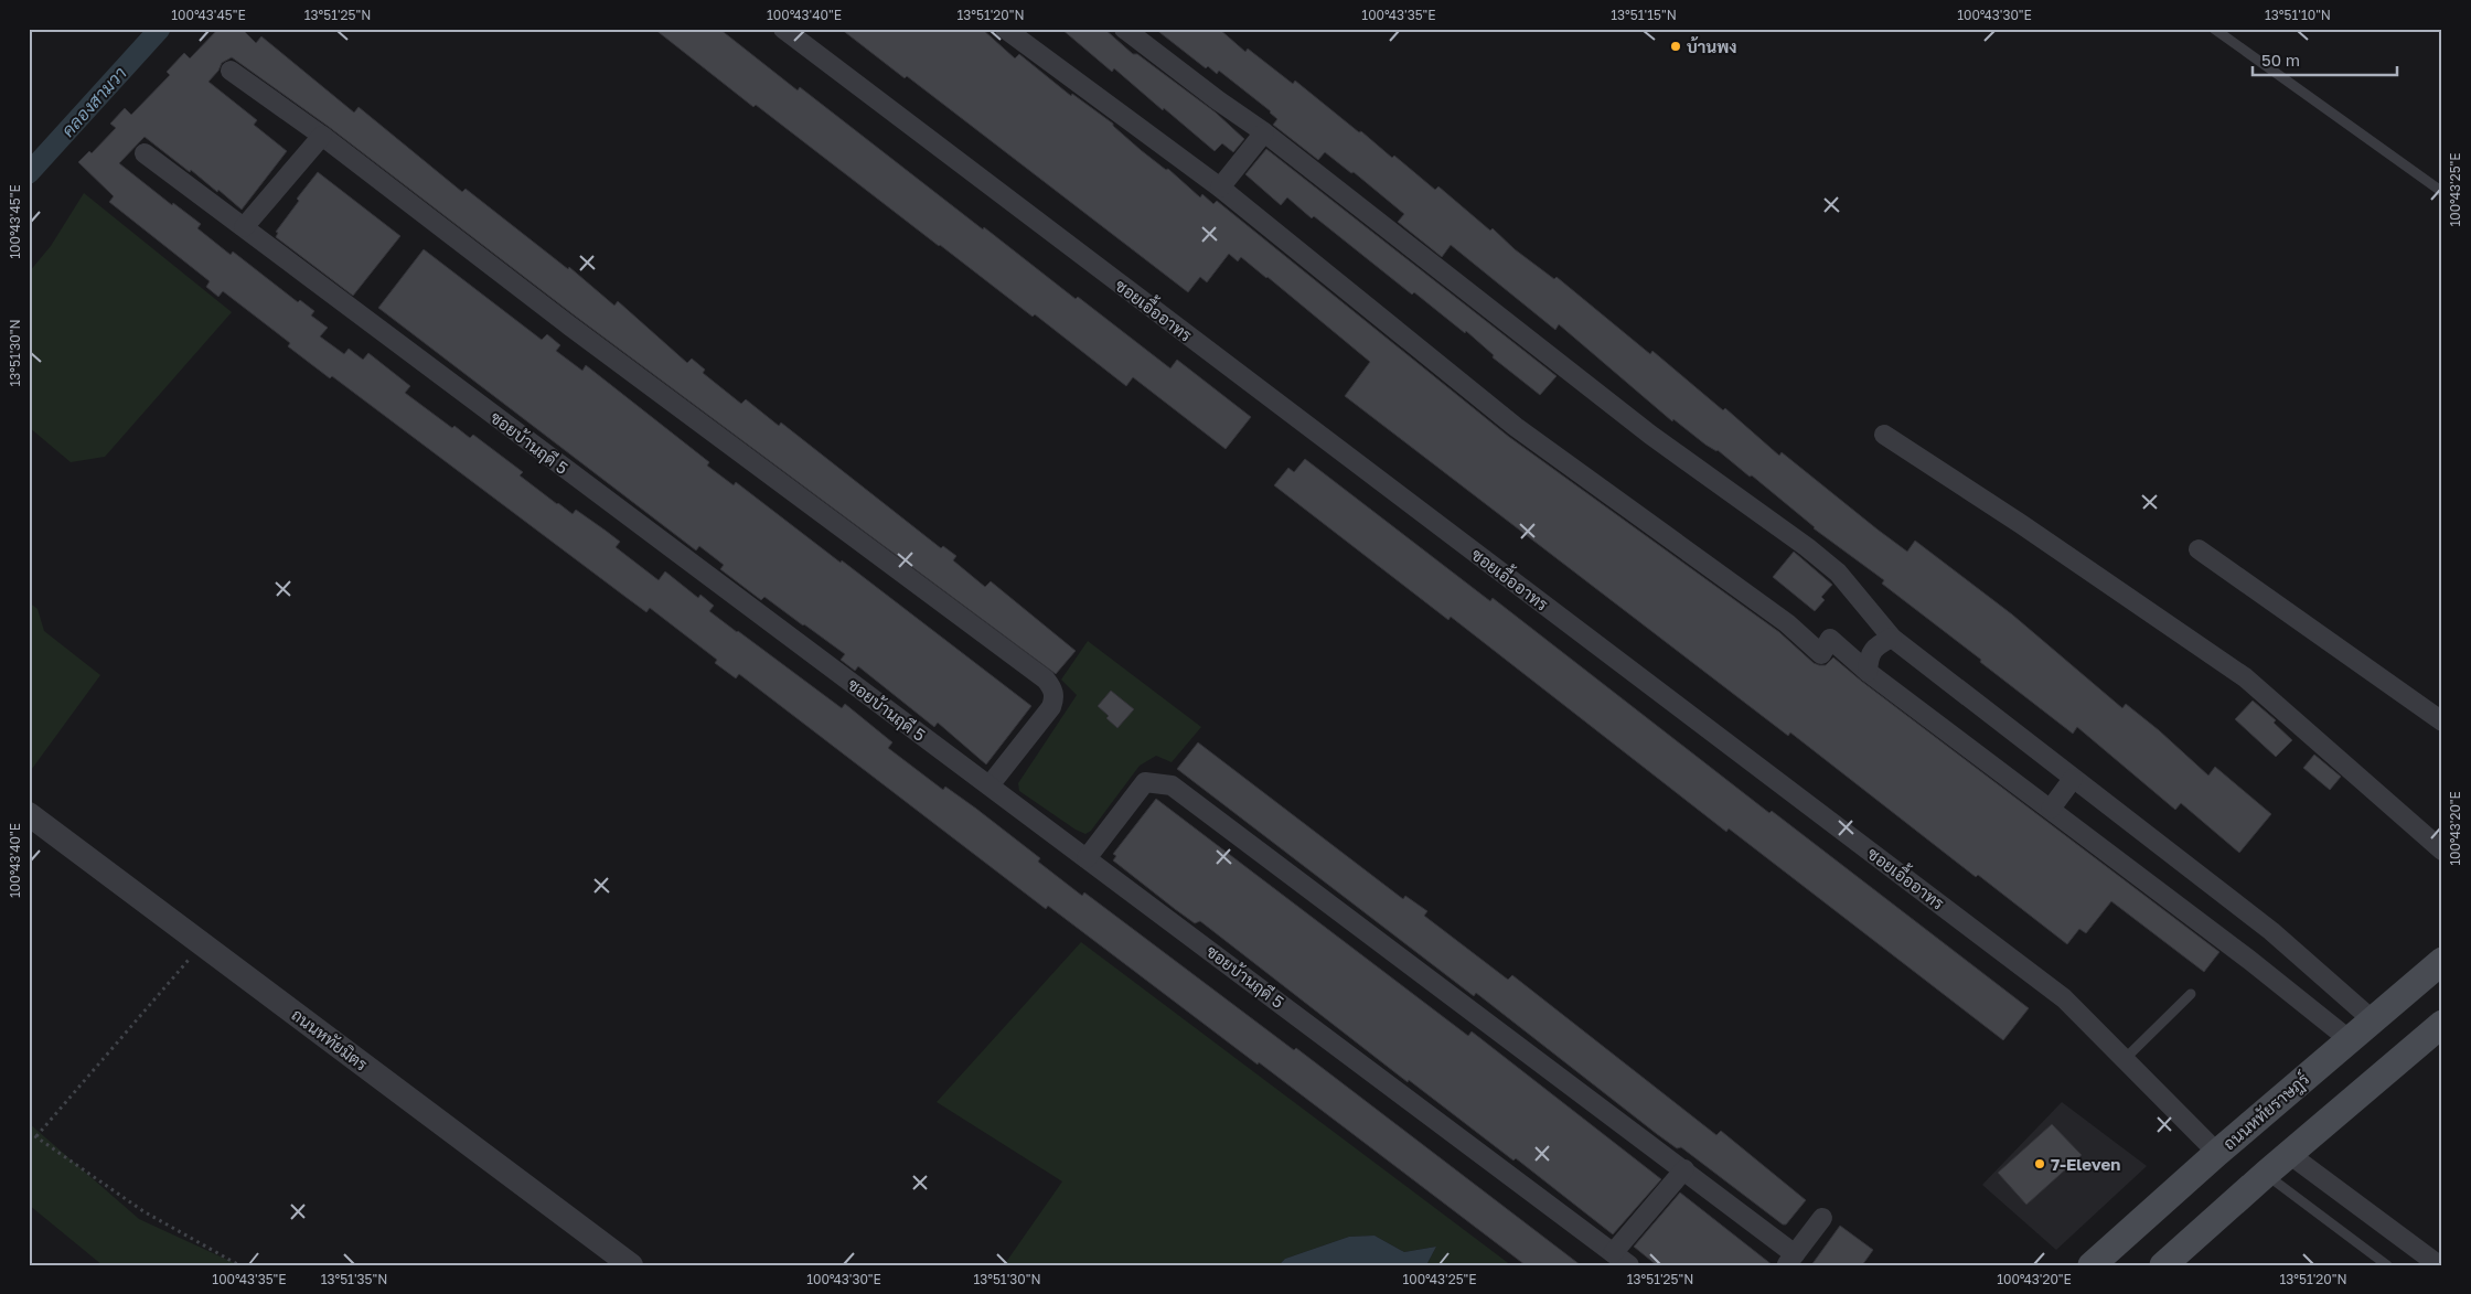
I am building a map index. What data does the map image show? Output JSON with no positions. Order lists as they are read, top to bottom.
{
  "streets": {
    "main road": ["ถนนหทัยราษฎร์"],
    "street": ["ซอยเอื้ออาทร", "ซอยบ้านฤดี 5", "ถนนหทัยมิตร"]
  },
  "crossings": [
    ["ซอยเอื้ออาทร", "ถนนหทัยราษฎร์"]
  ],
  "water": ["คลองสามวา"],
  "places": ["บ้านพง", "7-Eleven"],
  "scale_bar": "50 m",
  "coordinates": [
    "100°43'45\"E",
    "13°51'25\"N",
    "100°43'40\"E",
    "13°51'20\"N",
    "100°43'35\"E",
    "13°51'15\"N",
    "100°43'30\"E",
    "13°51'10\"N",
    "100°43'25\"E",
    "13°51'30\"N",
    "100°43'20\"E",
    "13°51'35\"N"
  ]
}
